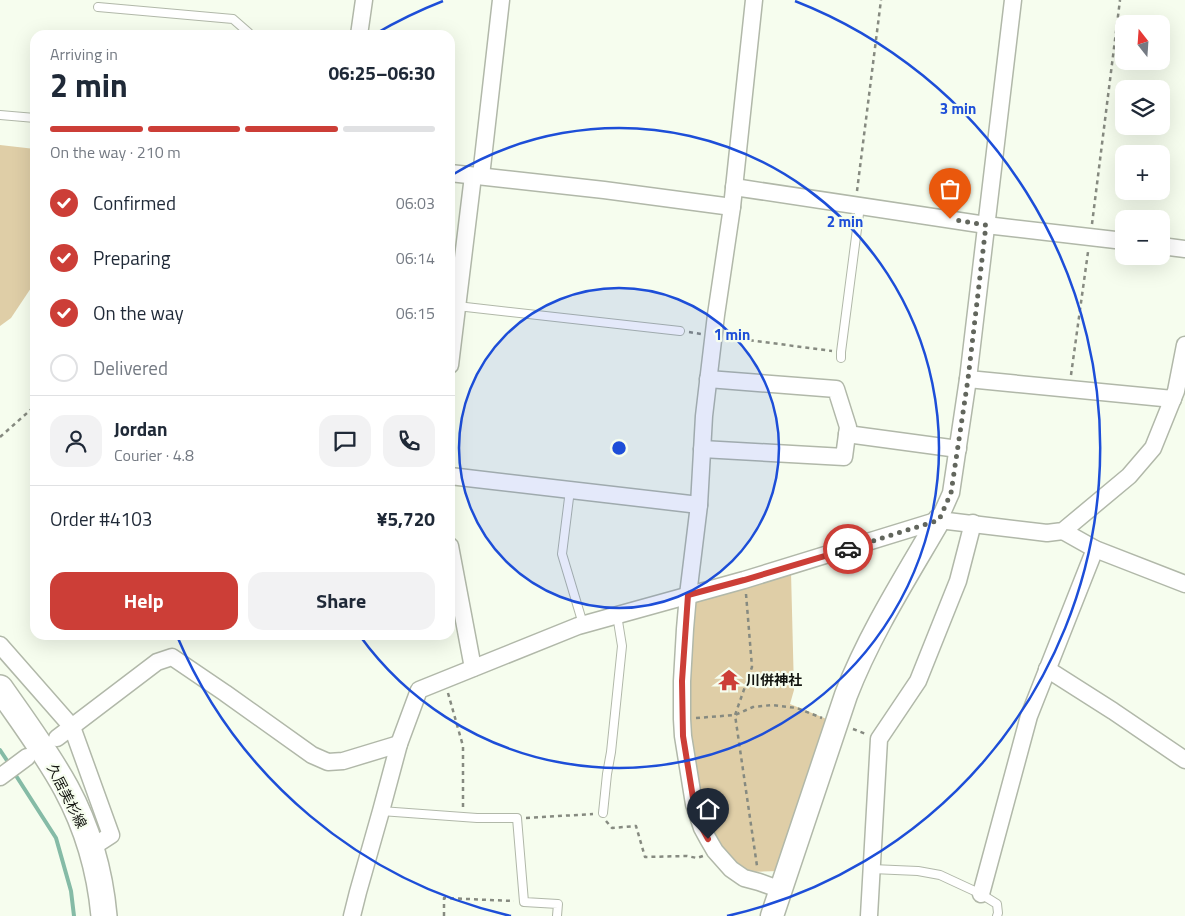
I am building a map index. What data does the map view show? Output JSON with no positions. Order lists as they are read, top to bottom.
{
  "streets": {
    "main road": ["久居美杉線"]
  },
  "places": {
    "temple": ["川併神社"]
  },
  "north": "top",
  "page": {
    "map_buttons": ["+", "−"],
    "heading": ["2 min", "Arriving in", "06:25–06:30"],
    "panel": [
      "Jordan",
      "Courier · 4.8",
      "Order #4103",
      "¥5,720"
    ],
    "bar": "On the way · 210 m",
    "list": [
      ["Confirmed", "06:03"],
      ["Preparing", "06:14"],
      ["On the way", "06:15"],
      "Delivered"
    ],
    "buttons": ["Help", "Share"]
  },
  "rings": ["3 min", "2 min", "1 min"]
}
